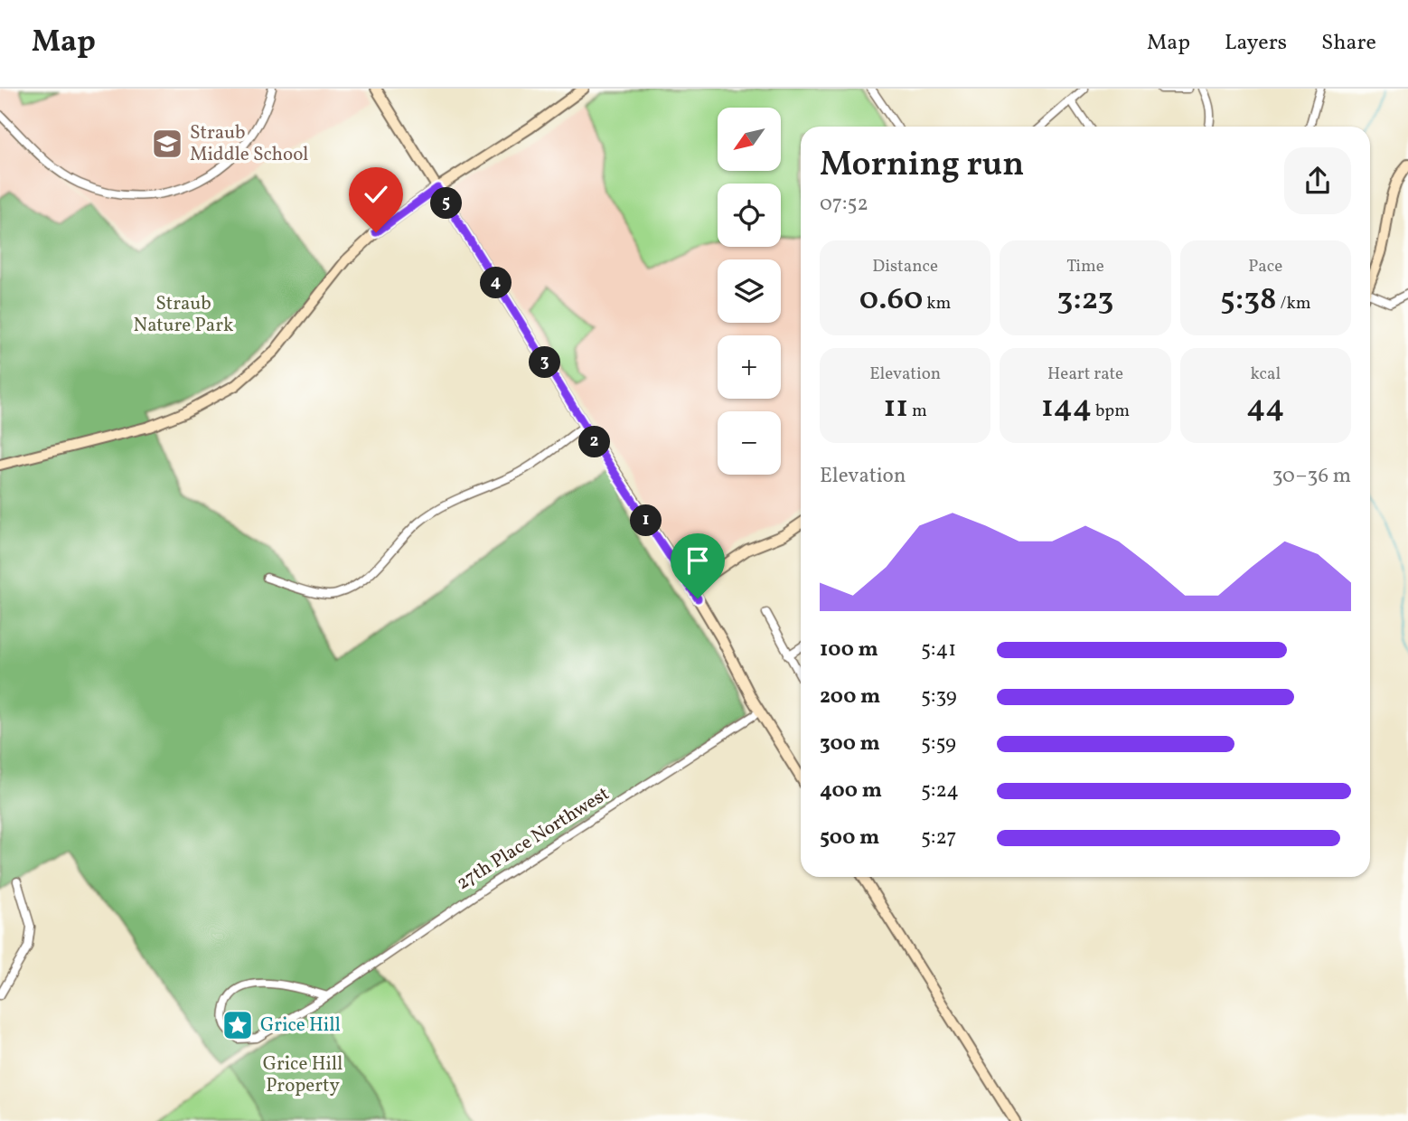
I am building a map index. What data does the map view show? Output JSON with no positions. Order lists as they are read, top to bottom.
{
  "streets": {
    "street": ["27th Place Northwest"]
  },
  "parks": ["Straub Nature Park", "Grice Hill Property"],
  "places": {
    "school or university": ["Straub Middle School"],
    "place": ["Grice Hill"]
  },
  "north": "bottom left",
  "page": {
    "header": "Map",
    "nav": ["Map", "Layers", "Share"],
    "map_buttons": ["+", "−"],
    "heading": ["Morning run", "07:52"],
    "pins": [
      "5",
      "4",
      "3",
      "2",
      "1"
    ],
    "stats": [
      ["Distance", "0.60 km"],
      ["Time", "3:23"],
      ["Pace", "5:38 /km"],
      ["Elevation", "11 m"],
      ["Heart rate", "144 bpm"],
      ["kcal", "44"]
    ],
    "chart": ["Elevation", "30–36 m"],
    "list": [
      {
        "name": "100 m",
        "note": "5:41"
      },
      {
        "name": "200 m",
        "note": "5:39"
      },
      {
        "name": "300 m",
        "note": "5:59"
      },
      {
        "name": "400 m",
        "note": "5:24"
      },
      {
        "name": "500 m",
        "note": "5:27"
      }
    ]
  }
}
